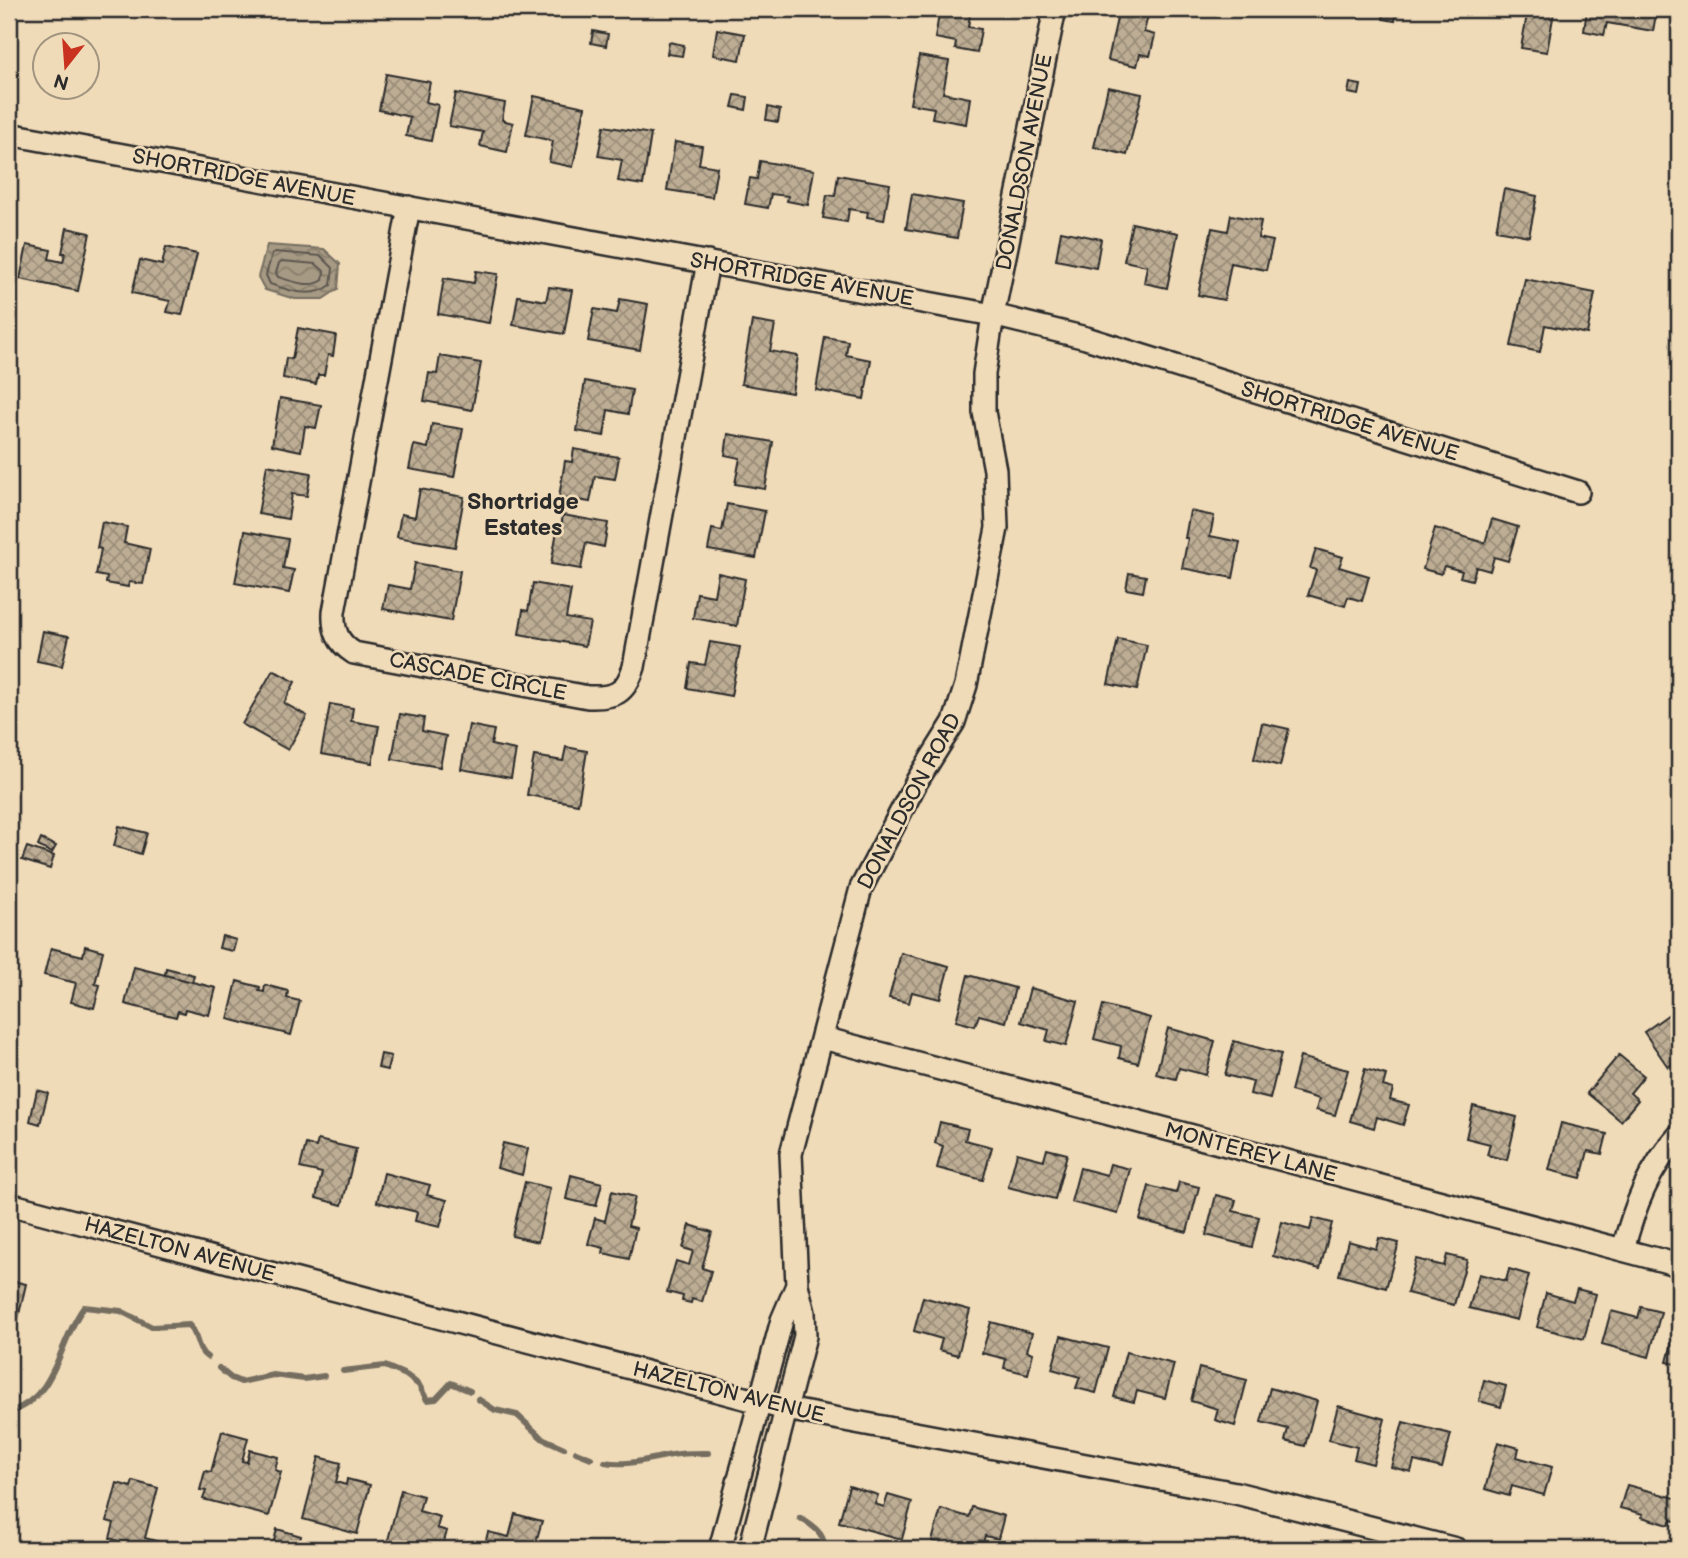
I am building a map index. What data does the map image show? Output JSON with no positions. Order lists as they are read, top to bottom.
{
  "streets": {
    "street": [
      "DONALDSON AVENUE",
      "SHORTRIDGE AVENUE",
      "CASCADE CIRCLE",
      "DONALDSON ROAD",
      "MONTEREY LANE",
      "HAZELTON AVENUE"
    ]
  },
  "crossings": [
    ["DONALDSON AVENUE", "SHORTRIDGE AVENUE"],
    ["DONALDSON AVENUE", "DONALDSON ROAD"],
    ["SHORTRIDGE AVENUE", "CASCADE CIRCLE"],
    ["SHORTRIDGE AVENUE", "DONALDSON ROAD"],
    ["DONALDSON ROAD", "MONTEREY LANE"],
    ["DONALDSON ROAD", "HAZELTON AVENUE"]
  ],
  "districts": ["Shortridge Estates"],
  "north": "bottom"
}
